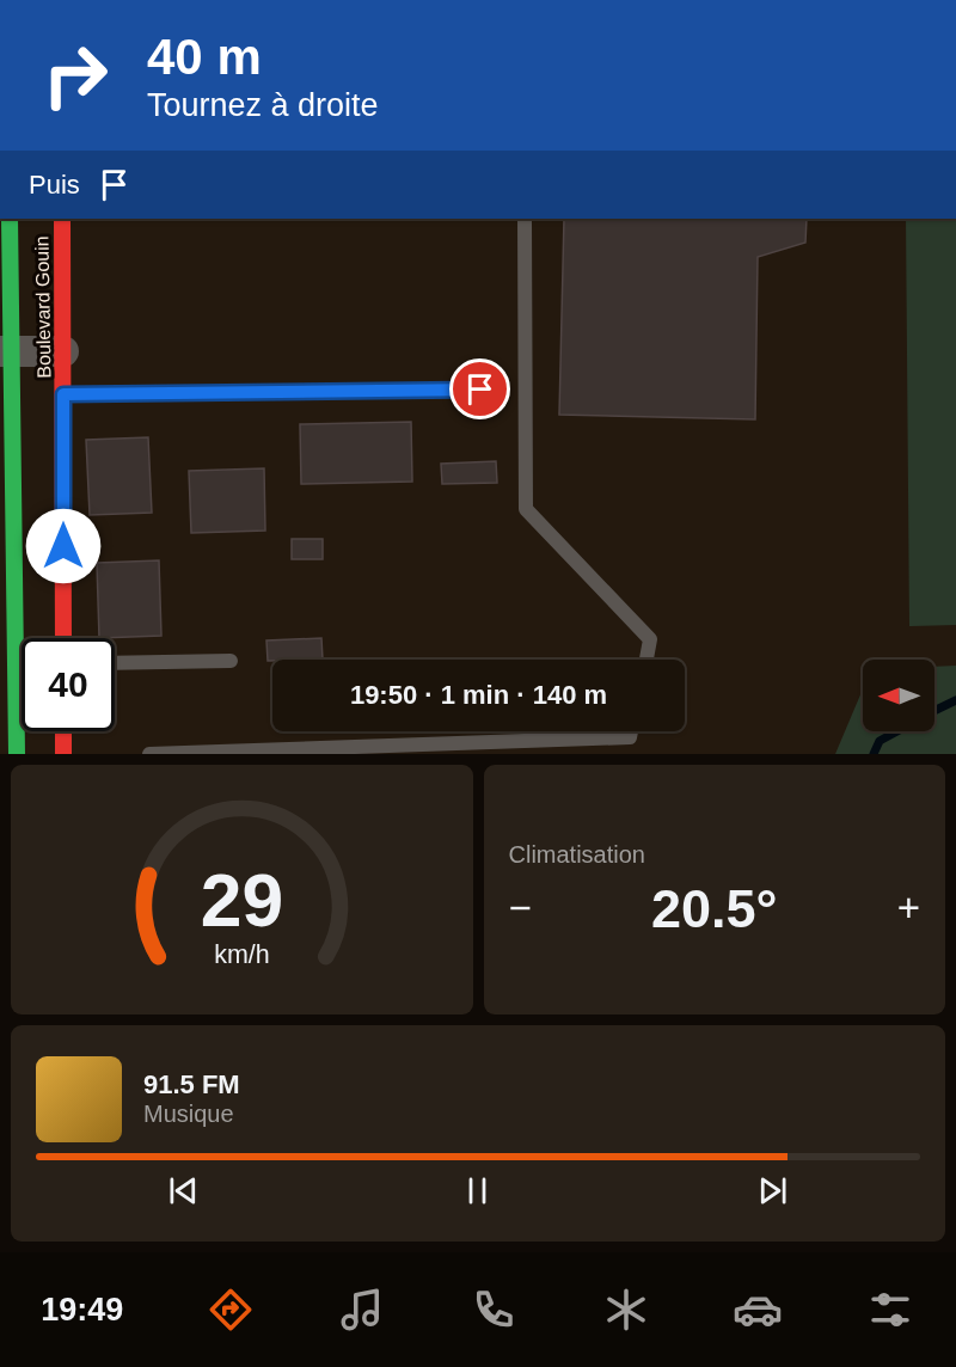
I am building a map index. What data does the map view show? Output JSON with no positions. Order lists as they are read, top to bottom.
{
  "streets": {
    "street": ["Boulevard Gouin"]
  },
  "north": "left",
  "page": {
    "turn": ["40 m", "Tournez à droite"],
    "then": "Puis",
    "limit": "40",
    "trip": "19:50 · 1 min · 140 m",
    "tile": "Climatisation",
    "heat": ["−", "20.5°", "+"],
    "song": ["91.5 FM", "Musique"],
    "tabs": "19:49",
    "gauge": ["29", "km/h"]
  }
}
